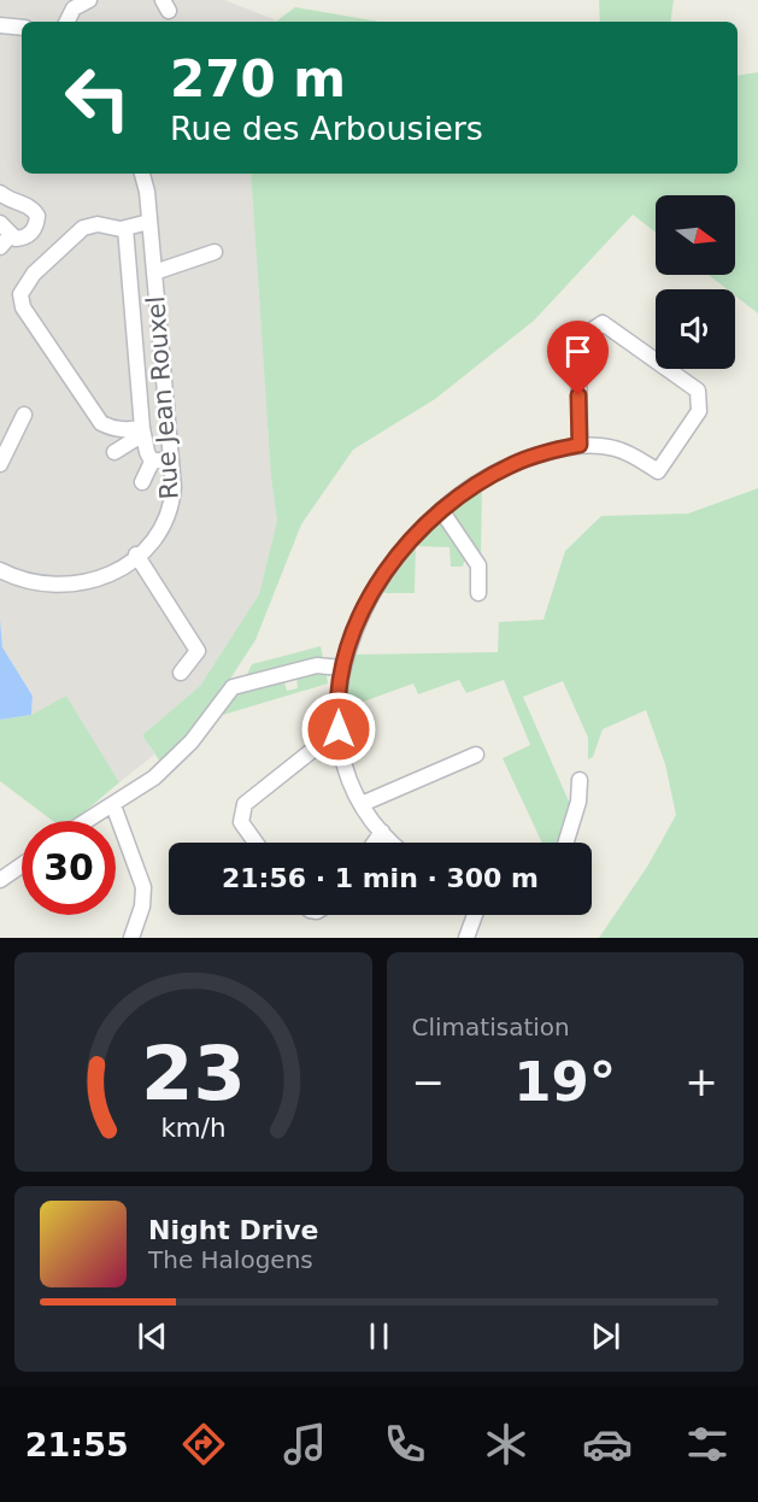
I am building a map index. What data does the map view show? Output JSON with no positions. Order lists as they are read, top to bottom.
{
  "streets": {
    "street": ["Rue Jean Rouxel"]
  },
  "north": "right",
  "page": {
    "turn": ["270 m", "Rue des Arbousiers"],
    "limit": "30",
    "trip": "21:56 · 1 min · 300 m",
    "tile": "Climatisation",
    "heat": ["−", "19°", "+"],
    "song": ["Night Drive", "The Halogens"],
    "tabs": "21:55",
    "gauge": ["23", "km/h"]
  }
}
